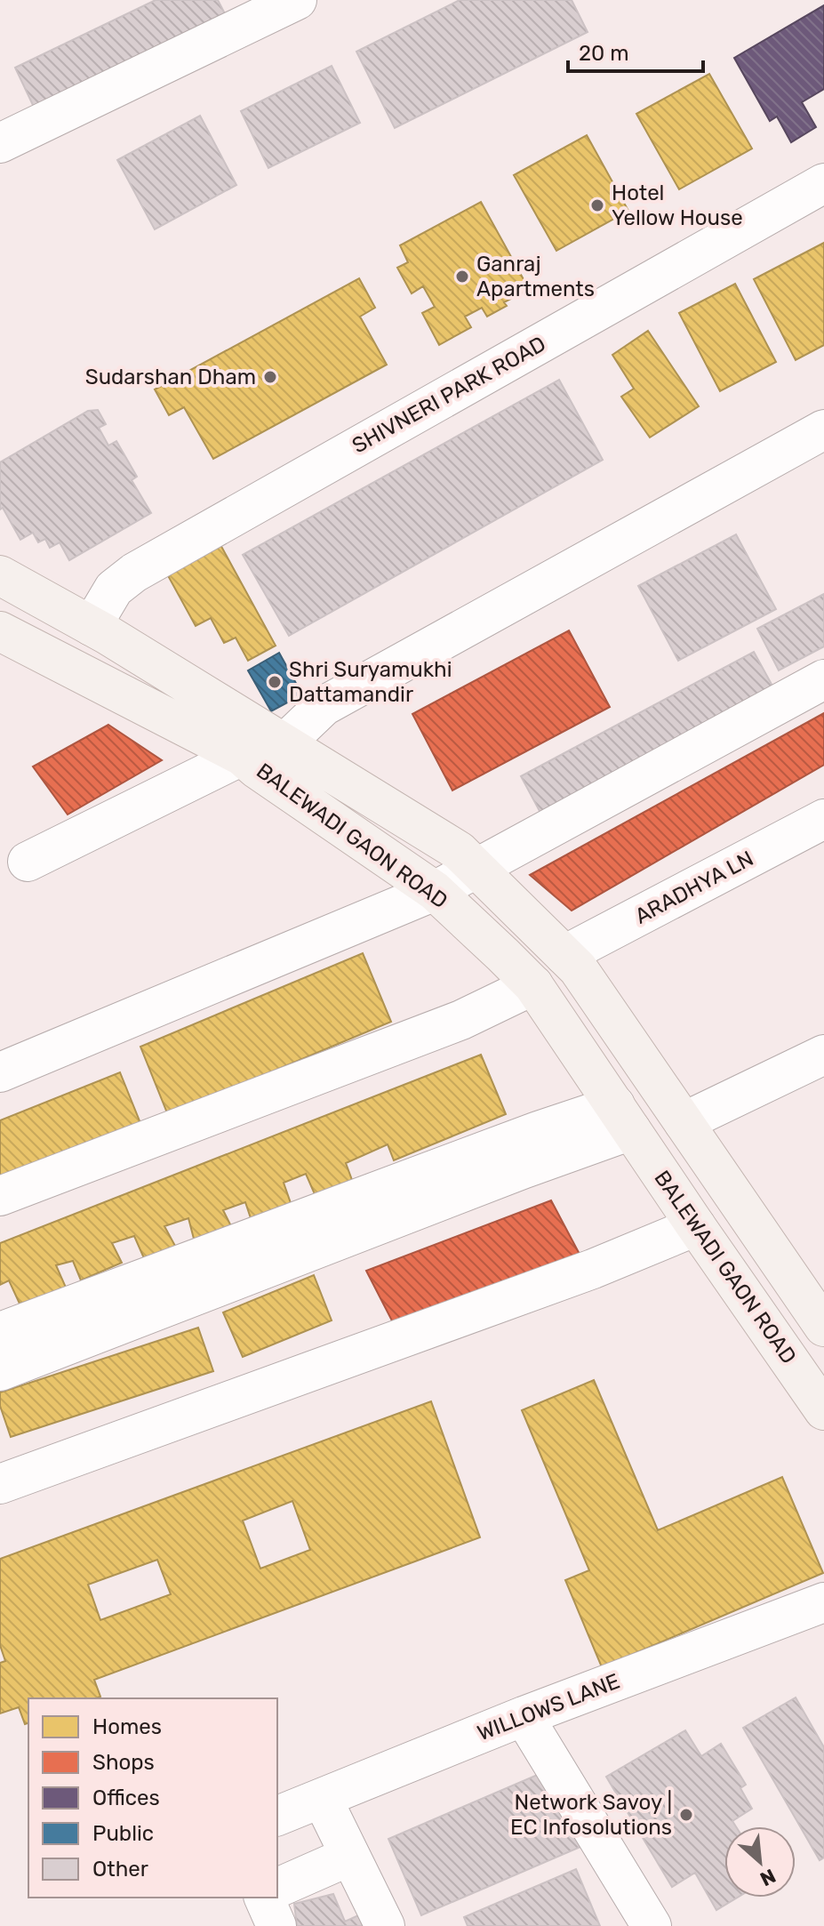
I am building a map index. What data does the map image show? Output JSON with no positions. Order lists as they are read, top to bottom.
{
  "streets": {
    "main road": ["BALEWADI GAON ROAD"],
    "street": ["SHIVNERI PARK ROAD", "ARADHYA LN", "WILLOWS LANE"]
  },
  "crossings": [
    ["SHIVNERI PARK ROAD", "BALEWADI GAON ROAD"],
    ["BALEWADI GAON ROAD", "ARADHYA LN"]
  ],
  "places": [
    "Hotel Yellow House",
    "Ganraj Apartments",
    "Sudarshan Dham",
    "Shri Suryamukhi Dattamandir",
    "Network Savoy | EC Infosolutions"
  ],
  "legend": [
    "Homes",
    "Shops",
    "Offices",
    "Public",
    "Other"
  ],
  "scale_bar": "20 m",
  "north": "bottom right"
}
